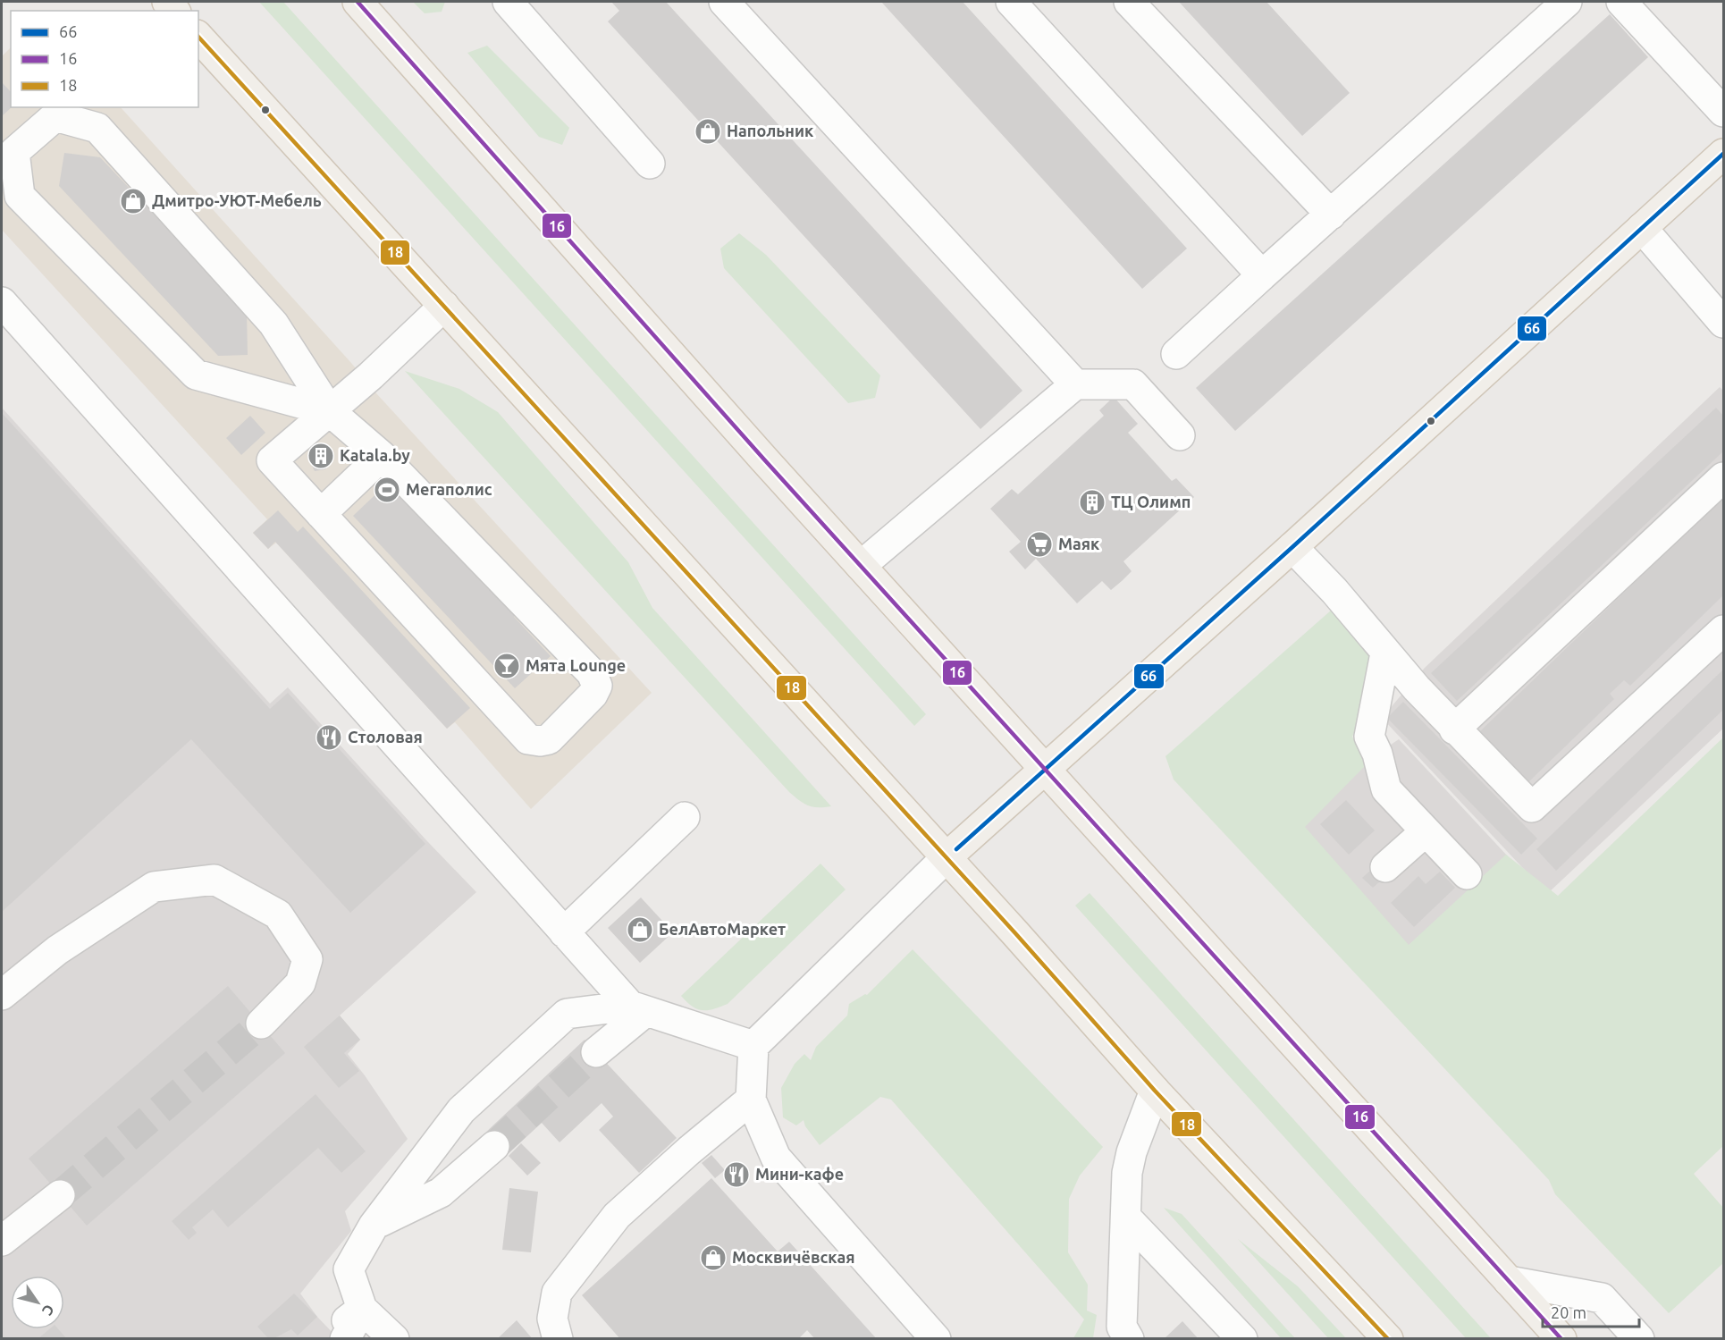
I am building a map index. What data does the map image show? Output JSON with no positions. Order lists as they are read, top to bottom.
{
  "places": {
    "shop": [
      "Напольник",
      "Дмитро-УЮТ-Мебель",
      "БелАвтоМаркет",
      "Москвичёвская"
    ],
    "building": ["Katala.by", "ТЦ Олимп"],
    "sports": ["Мегаполис"],
    "supermarket": ["Маяк"],
    "bar": ["Мята Lounge"],
    "restaurant": ["Столовая", "Мини-кафе"]
  },
  "lines": ["transit line 16", "transit line 18", "transit line 66"],
  "legend": ["66", "16", "18"],
  "scale_bar": "20 m",
  "north": "bottom right"
}
